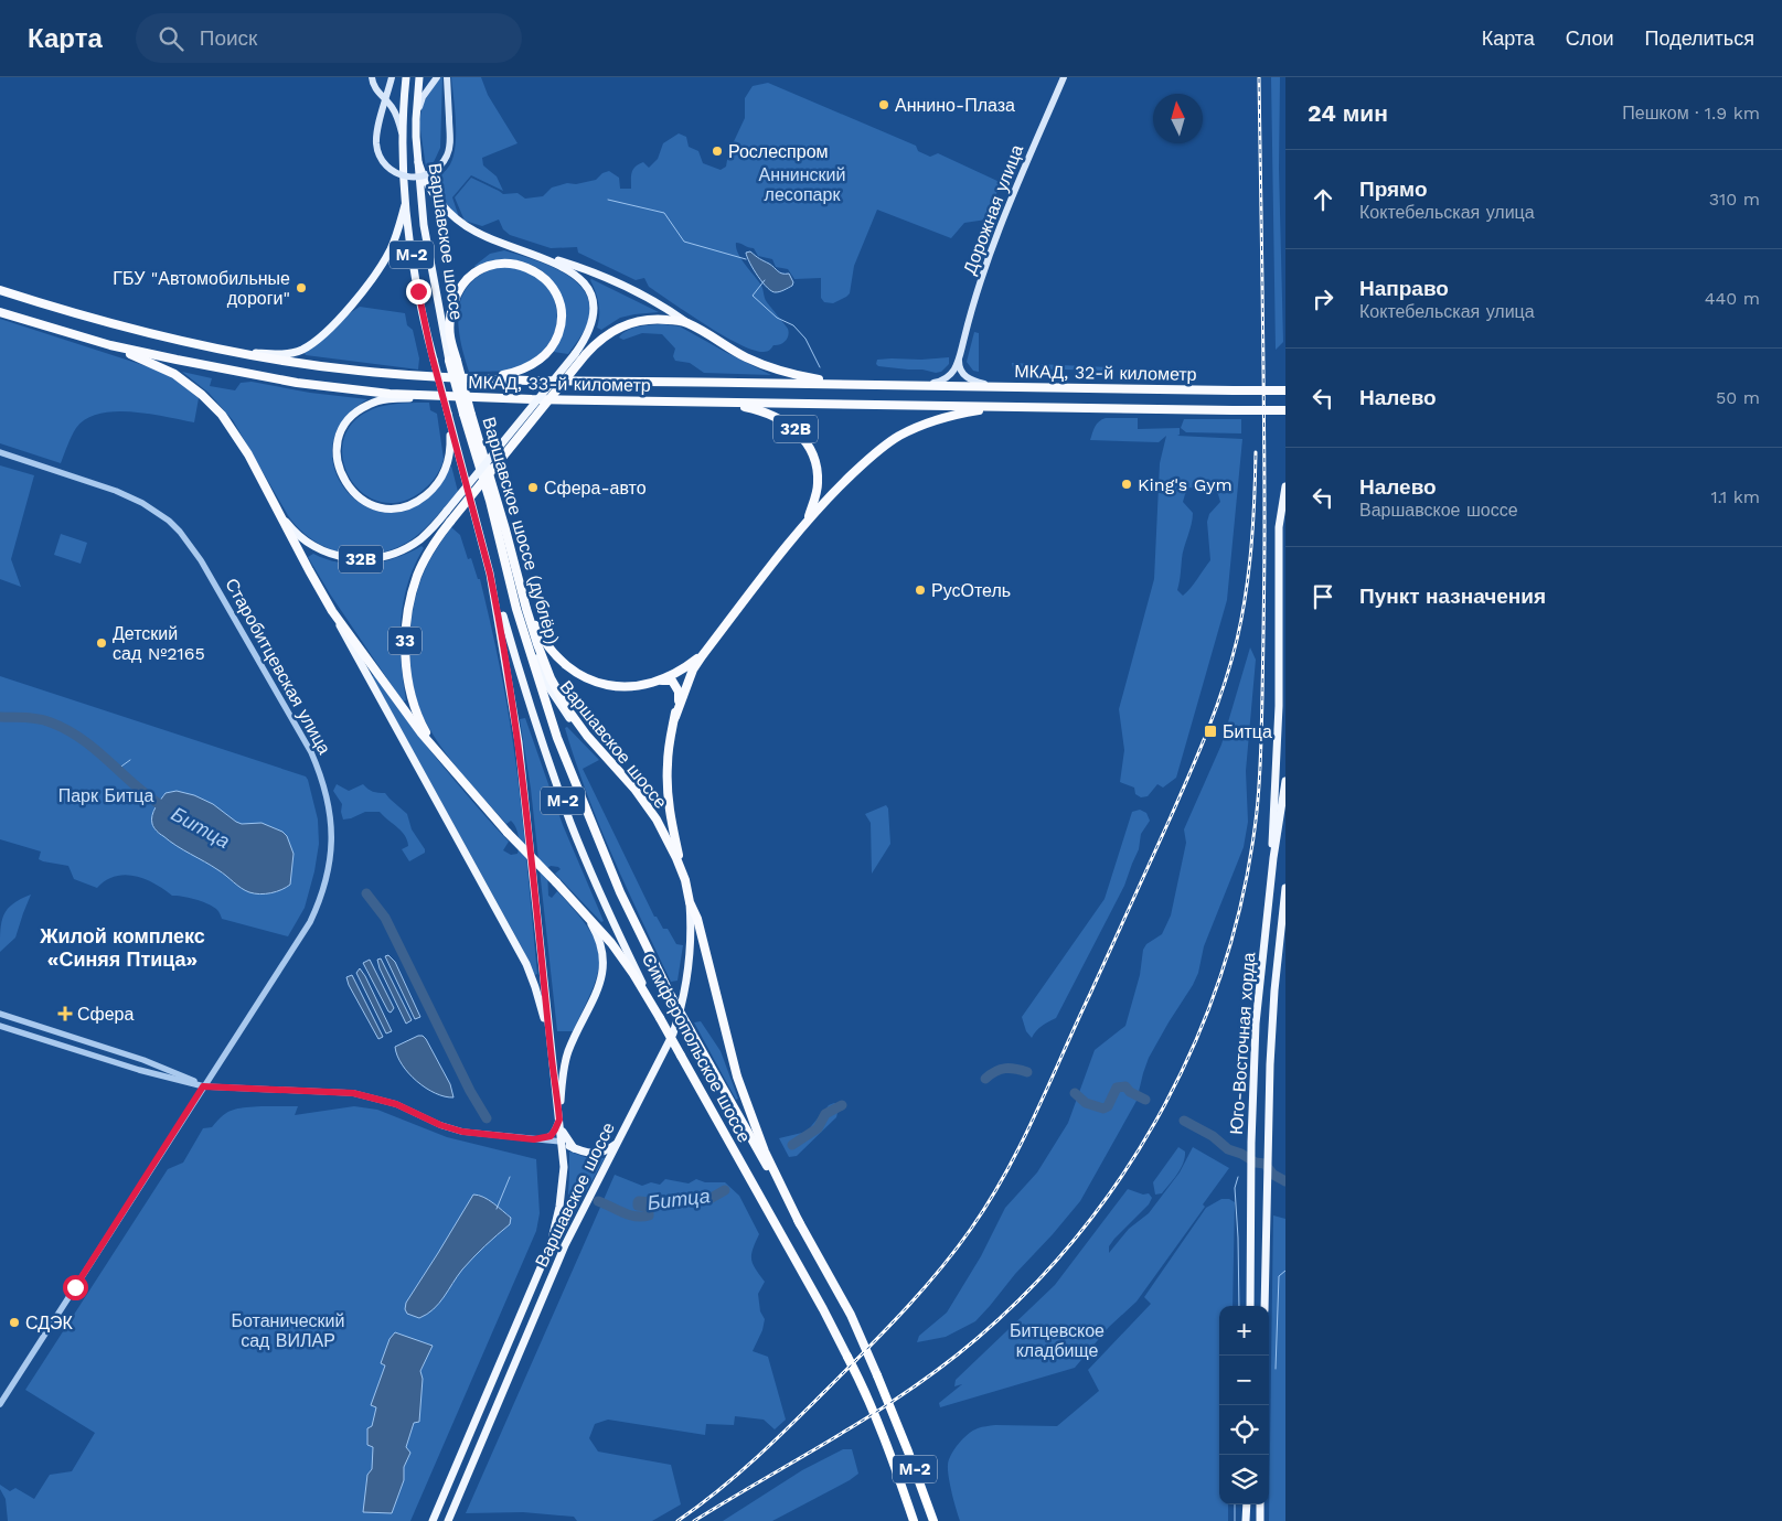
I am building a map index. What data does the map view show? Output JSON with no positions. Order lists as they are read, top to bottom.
{
  "streets": {
    "highway": [
      "Варшавское шоссе",
      "М-2",
      "МКАД, 32-й километр",
      "МКАД, 33-й километр",
      "32B",
      "Варшавское шоссе (дублёр)",
      "33",
      "Симферопольское шоссе"
    ],
    "main road": ["Дорожная улица", "Юго-Восточная хорда"],
    "street": ["Старобитцевская улица"]
  },
  "crossings": [
    ["Дорожная улица", "МКАД, 32-й километр"],
    ["Дорожная улица", "МКАД, 33-й километр"],
    ["Варшавское шоссе", "Варшавское шоссе (дублёр)"],
    ["Варшавское шоссе", "Симферопольское шоссе"],
    ["МКАД, 32-й километр", "МКАД, 33-й километр"],
    ["МКАД, 33-й километр", "32B"],
    ["32B", "33"],
    ["33", "Симферопольское шоссе"]
  ],
  "districts": ["Жилой комплекс «Синяя Птица»"],
  "water": ["Битца"],
  "parks": [
    "Аннинский лесопарк",
    "Парк Битца",
    "Ботанический сад ВИЛАР",
    "Битцевское кладбище"
  ],
  "places": {
    "other": [
      "Аннино-Плаза",
      "Рослеспром",
      "ГБУ \"Автомобильные дороги\"",
      "King's Gym",
      "Сфера-авто",
      "РусОтель",
      "Детский сад №2165",
      "СДЭК"
    ],
    "transit": ["Битца"],
    "health": ["Сфера"]
  },
  "north": "top",
  "page": {
    "header": "Карта",
    "search": "Поиск",
    "nav": ["Карта", "Слои", "Поделиться"],
    "heading": ["24 мин", "Пешком · 1.9 km"],
    "list": [
      ["Прямо", "Коктебельская улица", "310 m"],
      ["Направо", "Коктебельская улица", "440 m"],
      ["Налево", "50 m"],
      ["Налево", "Варшавское шоссе", "1.1 km"],
      "Пункт назначения"
    ],
    "map_buttons": ["+", "−"]
  }
}
